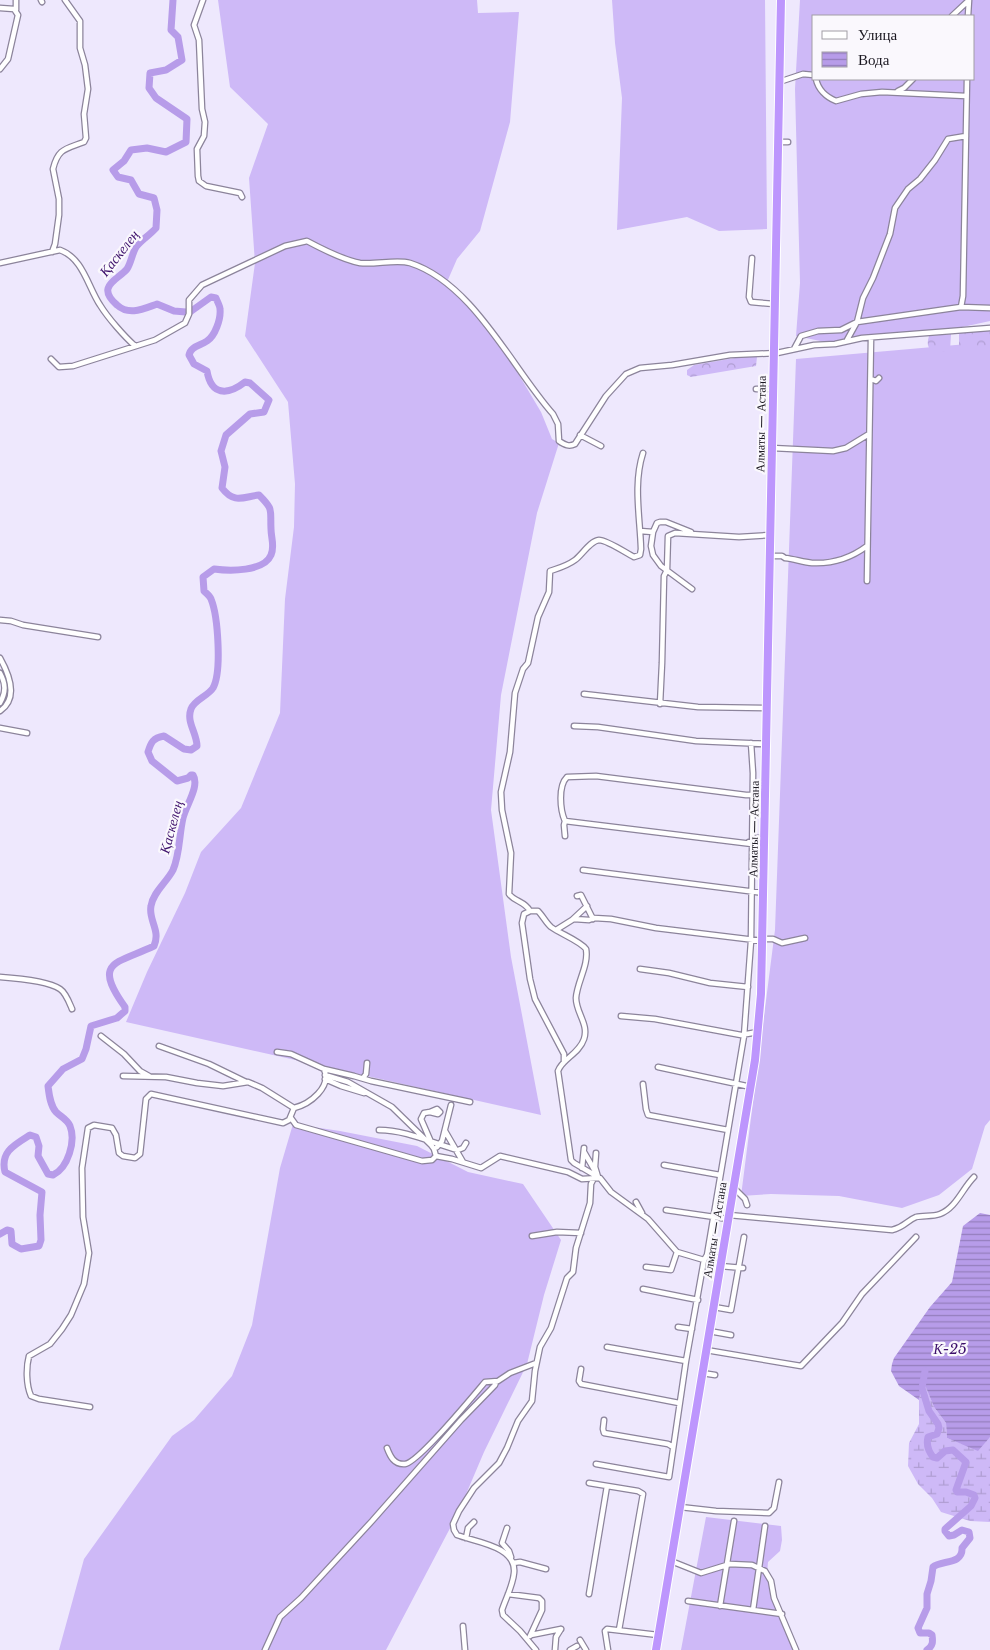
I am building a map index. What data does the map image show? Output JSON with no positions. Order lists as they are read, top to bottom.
{
  "streets": {
    "highway": ["Алматы — Астана"]
  },
  "water": ["Қаскелең", "К-25"],
  "legend": ["Улица", "Вода"]
}
